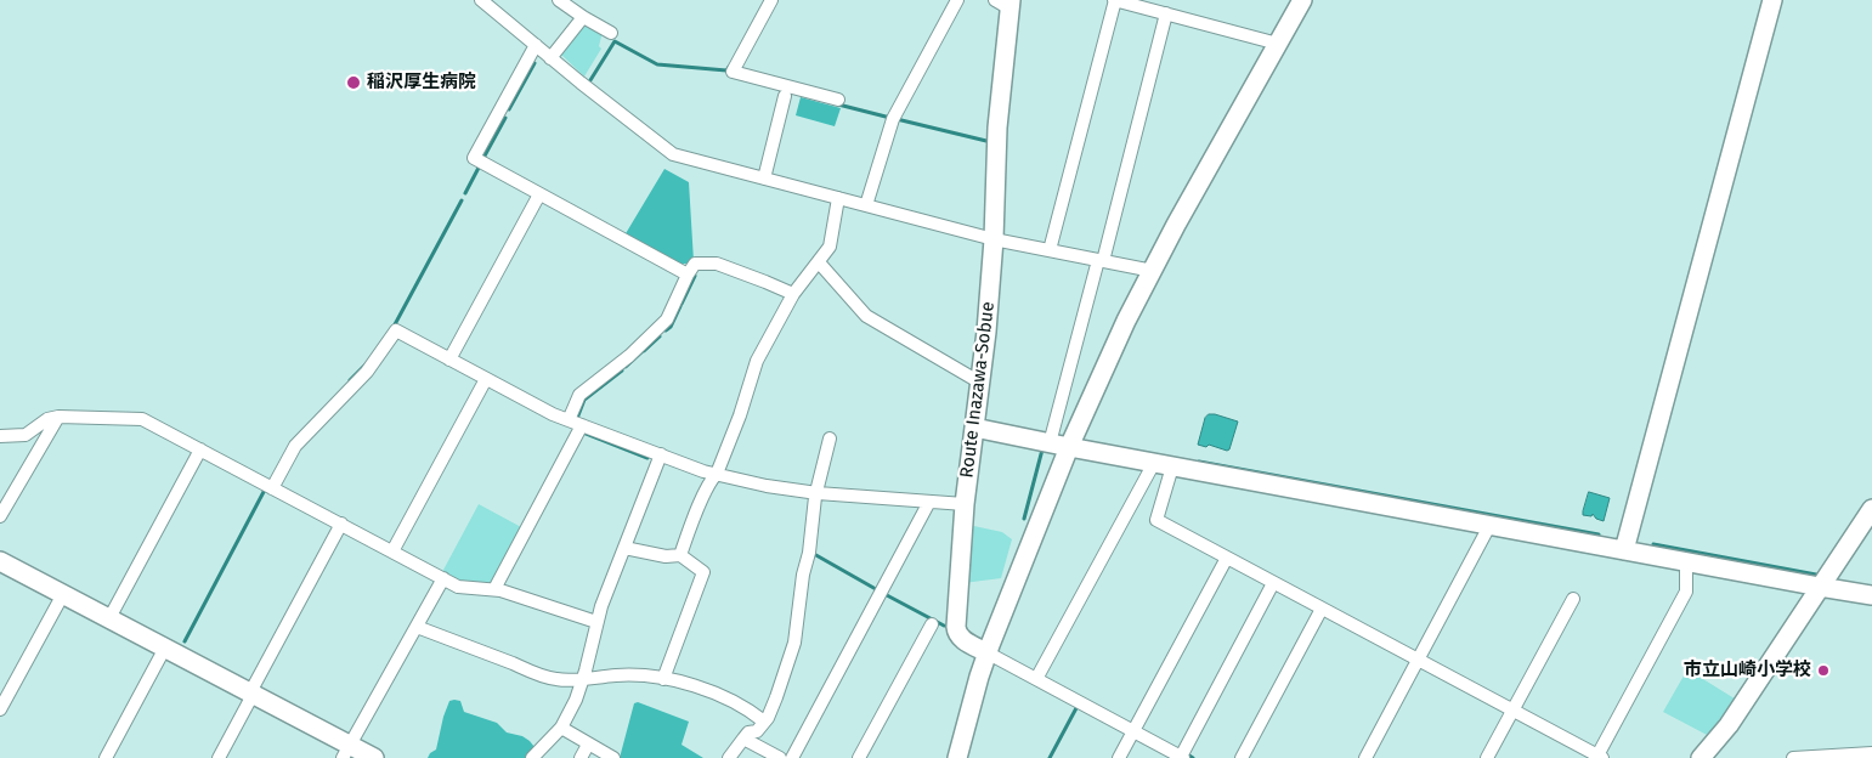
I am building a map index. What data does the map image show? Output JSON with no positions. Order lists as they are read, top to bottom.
{
  "streets": {
    "street": ["Route Inazawa-Sobue"]
  },
  "places": ["稲沢厚生病院", "市立山崎小学校"]
}
